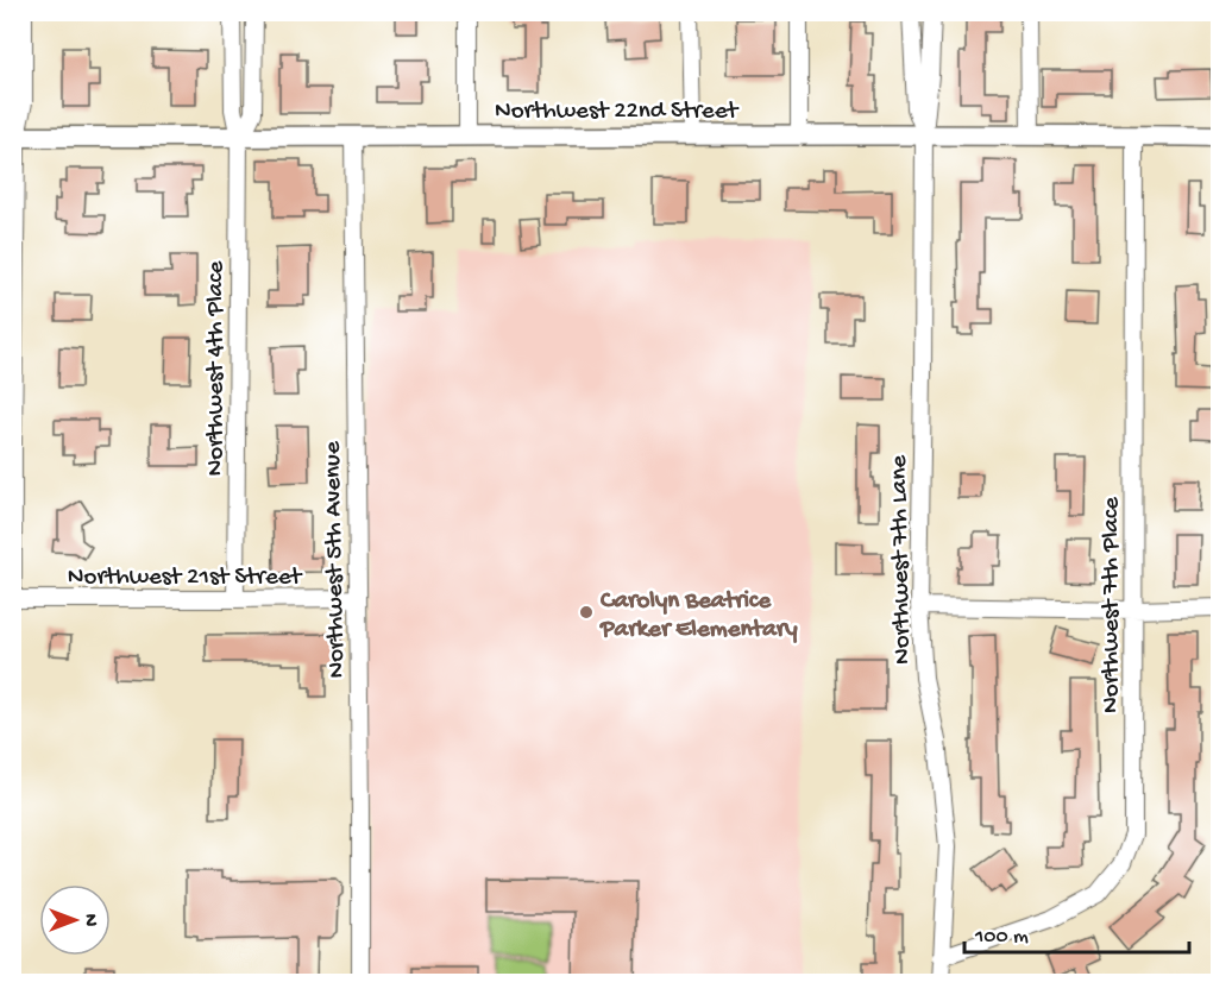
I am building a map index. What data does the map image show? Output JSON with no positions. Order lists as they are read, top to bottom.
{
  "streets": {
    "street": [
      "Northwest 22nd Street",
      "Northwest 4th Place",
      "Northwest 5th Avenue",
      "Northwest 7th Lane",
      "Northwest 21st Street",
      "Northwest 7th Place"
    ]
  },
  "crossings": [
    ["Northwest 22nd Street", "Northwest 4th Place"],
    ["Northwest 22nd Street", "Northwest 5th Avenue"],
    ["Northwest 22nd Street", "Northwest 7th Lane"],
    ["Northwest 22nd Street", "Northwest 7th Place"],
    ["Northwest 4th Place", "Northwest 21st Street"],
    ["Northwest 5th Avenue", "Northwest 21st Street"],
    ["Northwest 7th Lane", "Northwest 7th Place"]
  ],
  "places": ["Carolyn Beatrice Parker Elementary"],
  "scale_bar": "100 m",
  "north": "right"
}
